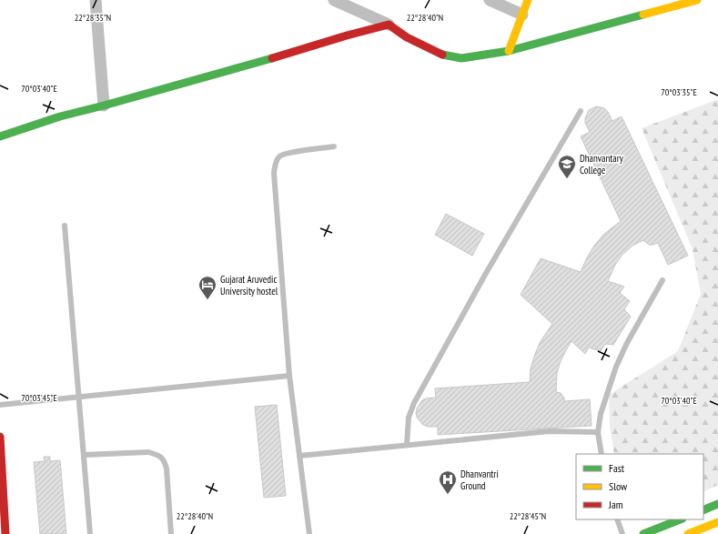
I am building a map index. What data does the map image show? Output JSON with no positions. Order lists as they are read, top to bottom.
{
  "places": {
    "school or university": ["Dhanvantary College"],
    "hotel": ["Gujarat Aruvedic University hostel"],
    "hospital": ["Dhanvantri Ground"]
  },
  "legend": ["Fast", "Slow", "Jam"],
  "coordinates": [
    "22°28'35\"N",
    "22°28'40\"N",
    "70°03'40\"E",
    "70°03'35\"E",
    "70°03'45\"E",
    "22°28'45\"N"
  ]
}
